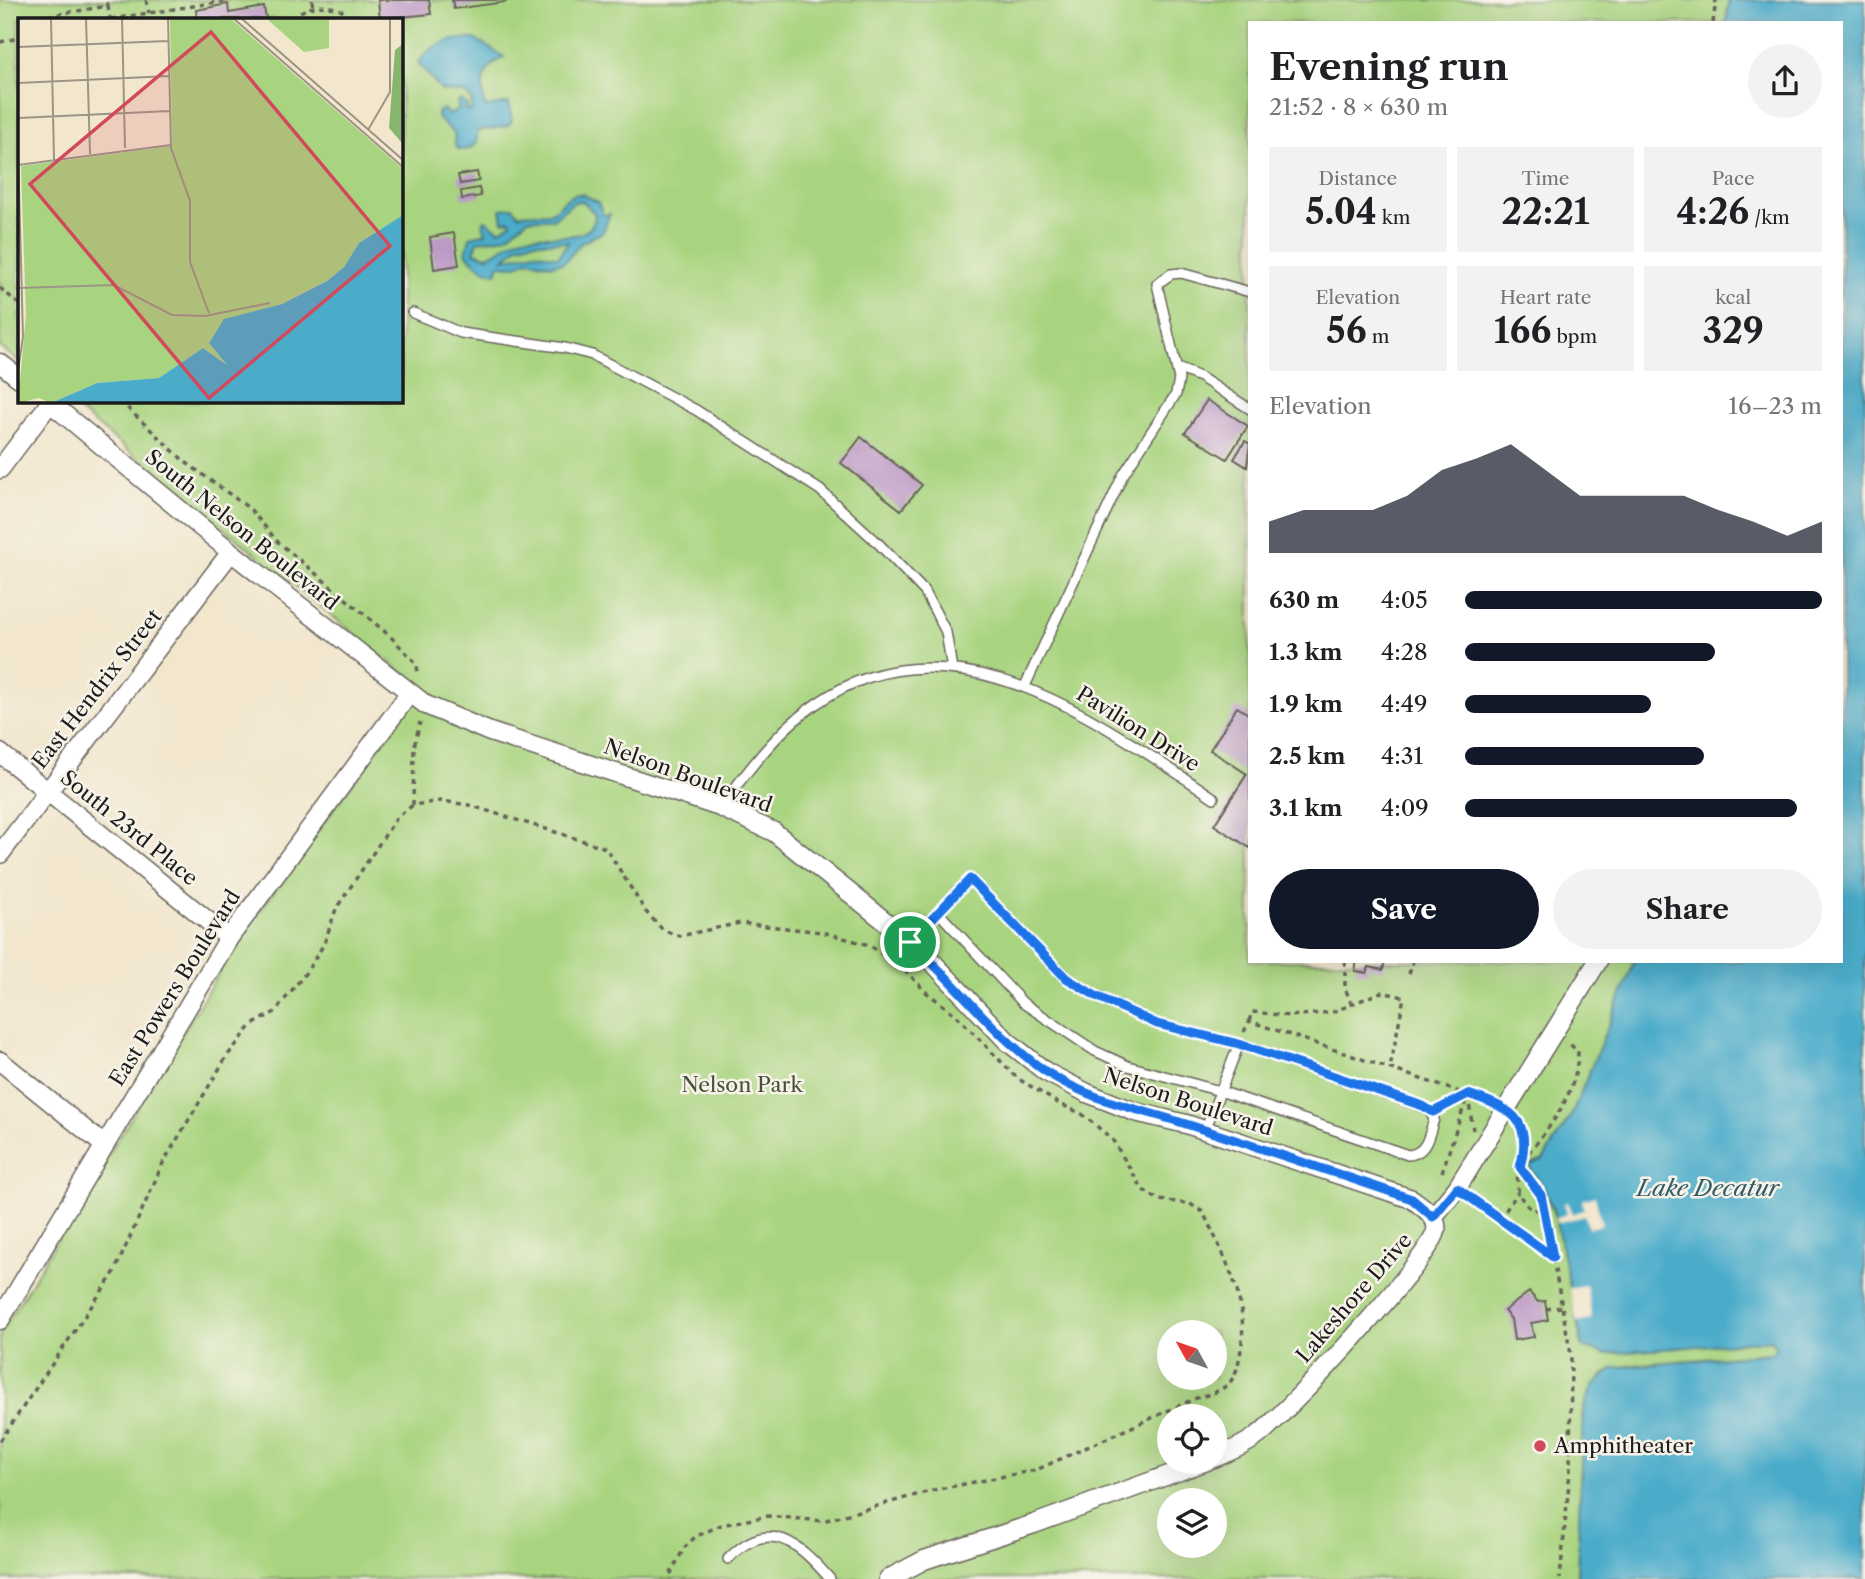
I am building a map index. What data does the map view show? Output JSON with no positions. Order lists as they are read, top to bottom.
{
  "streets": {
    "street": [
      "South Nelson Boulevard",
      "East Hendrix Street",
      "Nelson Boulevard",
      "South 23rd Place",
      "East Powers Boulevard",
      "Lakeshore Drive"
    ],
    "lane": ["Pavilion Drive"]
  },
  "crossings": [
    ["South Nelson Boulevard", "East Hendrix Street"],
    ["South Nelson Boulevard", "Nelson Boulevard"],
    ["South Nelson Boulevard", "East Powers Boulevard"],
    ["East Hendrix Street", "South 23rd Place"],
    ["Pavilion Drive", "Nelson Boulevard"],
    ["Nelson Boulevard", "East Powers Boulevard"],
    ["Nelson Boulevard", "Lakeshore Drive"],
    ["South 23rd Place", "East Powers Boulevard"]
  ],
  "water": ["Lake Decatur"],
  "parks": ["Nelson Park"],
  "places": ["Amphitheater"],
  "north": "top left",
  "page": {
    "heading": ["Evening run", "21:52 · 8 × 630 m"],
    "stats": [
      ["Distance", "5.04 km"],
      ["Time", "22:21"],
      ["Pace", "4:26 /km"],
      ["Elevation", "56 m"],
      ["Heart rate", "166 bpm"],
      ["kcal", "329"]
    ],
    "chart": ["Elevation", "16–23 m"],
    "list": [
      {
        "name": "630 m",
        "note": "4:05"
      },
      {
        "name": "1.3 km",
        "note": "4:28"
      },
      {
        "name": "1.9 km",
        "note": "4:49"
      },
      {
        "name": "2.5 km",
        "note": "4:31"
      },
      {
        "name": "3.1 km",
        "note": "4:09"
      }
    ],
    "buttons": ["Save", "Share"]
  }
}
